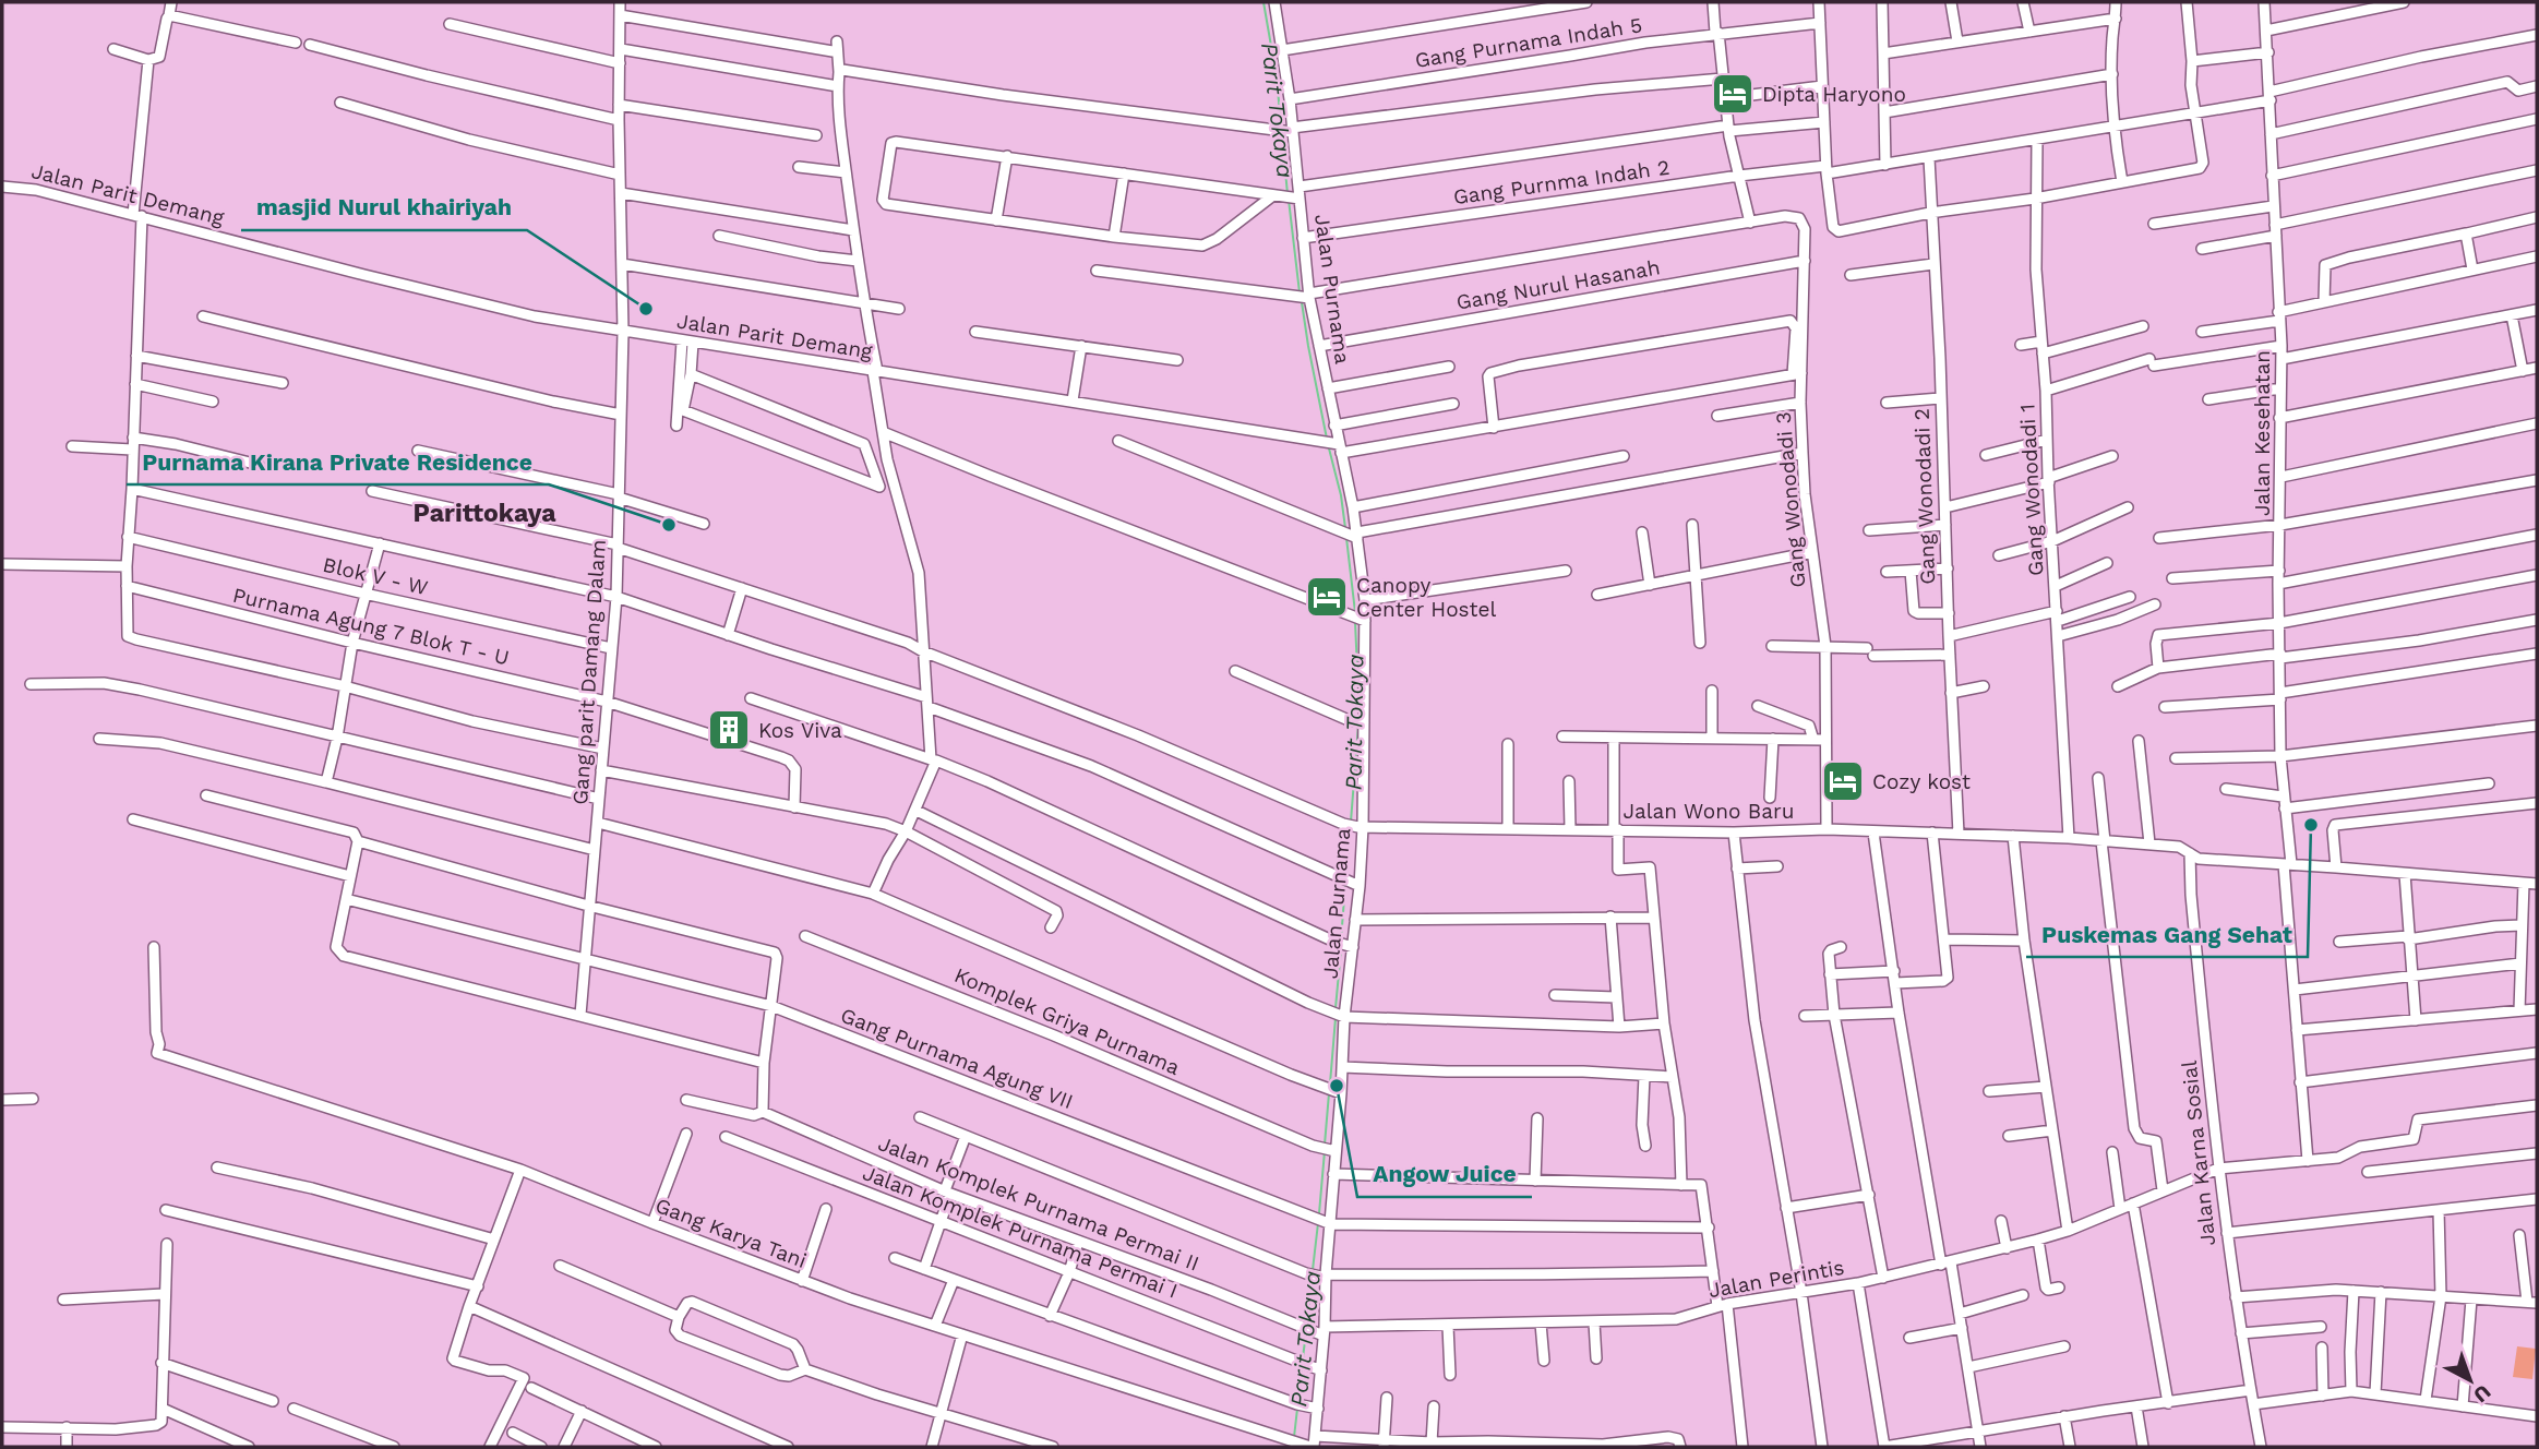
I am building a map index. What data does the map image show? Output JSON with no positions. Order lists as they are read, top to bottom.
{
  "streets": {
    "street": [
      "Gang Purnama Indah 5",
      "Gang Purnma Indah 2",
      "Jalan Parit Demang",
      "Gang Nurul Hasanah",
      "Jalan Purnama",
      "Jalan Kesehatan",
      "Gang Wonodadi 1",
      "Gang Wonodadi 2",
      "Gang Wonodadi 3",
      "Blok V - W",
      "Purnama Agung 7 Blok T - U",
      "Gang parit Damang Dalam",
      "Jalan Wono Baru",
      "Komplek Griya Purnama",
      "Gang Purnama Agung VII",
      "Jalan Karna Sosial",
      "Jalan Komplek Purnama Permai II",
      "Jalan Komplek Purnama Permai I",
      "Gang Karya Tani",
      "Jalan Perintis"
    ]
  },
  "crossings": [
    ["Gang Purnama Indah 5", "Jalan Purnama"],
    ["Gang Purnma Indah 2", "Jalan Purnama"],
    ["Gang Purnma Indah 2", "Jalan Kesehatan"],
    ["Gang Purnma Indah 2", "Gang Wonodadi 1"],
    ["Gang Purnma Indah 2", "Gang Wonodadi 2"],
    ["Jalan Parit Demang", "Jalan Purnama"],
    ["Jalan Parit Demang", "Gang Wonodadi 3"],
    ["Jalan Parit Demang", "Gang parit Damang Dalam"],
    ["Gang Nurul Hasanah", "Jalan Purnama"],
    ["Gang Nurul Hasanah", "Gang Wonodadi 3"],
    ["Jalan Purnama", "Jalan Wono Baru"],
    ["Jalan Purnama", "Komplek Griya Purnama"],
    ["Jalan Purnama", "Gang Purnama Agung VII"],
    ["Jalan Purnama", "Jalan Komplek Purnama Permai II"],
    ["Jalan Purnama", "Jalan Komplek Purnama Permai I"],
    ["Jalan Purnama", "Gang Karya Tani"],
    ["Jalan Purnama", "Jalan Perintis"],
    ["Jalan Kesehatan", "Jalan Wono Baru"],
    ["Jalan Kesehatan", "Jalan Perintis"],
    ["Gang Wonodadi 1", "Jalan Wono Baru"],
    ["Gang Wonodadi 2", "Jalan Wono Baru"],
    ["Gang Wonodadi 3", "Jalan Wono Baru"],
    ["Blok V - W", "Gang parit Damang Dalam"],
    ["Purnama Agung 7 Blok T - U", "Gang parit Damang Dalam"],
    ["Gang parit Damang Dalam", "Jalan Wono Baru"],
    ["Gang parit Damang Dalam", "Gang Purnama Agung VII"],
    ["Jalan Wono Baru", "Jalan Karna Sosial"],
    ["Jalan Karna Sosial", "Jalan Perintis"],
    ["Jalan Komplek Purnama Permai II", "Jalan Perintis"]
  ],
  "districts": ["Parittokaya"],
  "water": ["Parit Tokaya"],
  "places": {
    "hotel": ["Dipta Haryono", "Canopy Center Hostel", "Cozy kost"],
    "other": [
      "masjid Nurul khairiyah",
      "Purnama Kirana Private Residence",
      "Puskemas Gang Sehat",
      "Angow Juice"
    ],
    "building": ["Kos Viva"]
  },
  "north": "bottom right"
}
